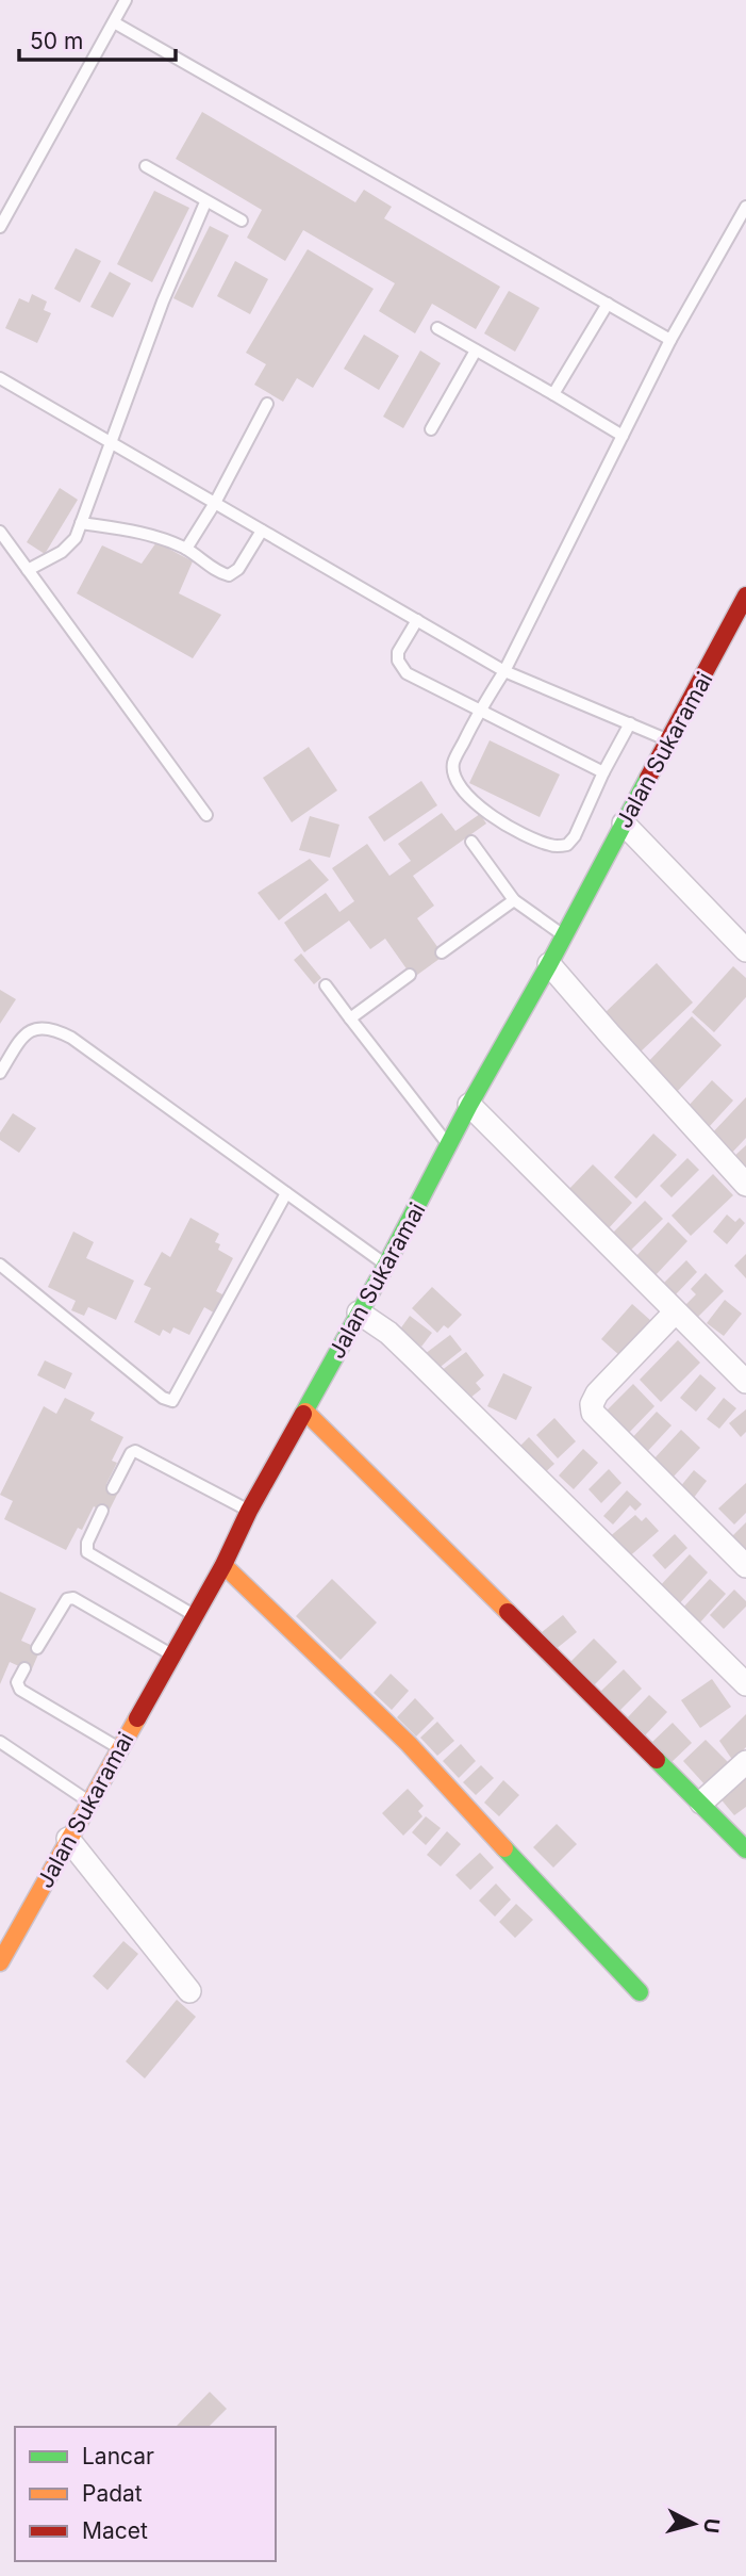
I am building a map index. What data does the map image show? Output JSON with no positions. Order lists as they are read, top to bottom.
{
  "streets": {
    "street": ["Jalan Sukaramai"]
  },
  "legend": ["Lancar", "Padat", "Macet"],
  "scale_bar": "50 m",
  "north": "right"
}
